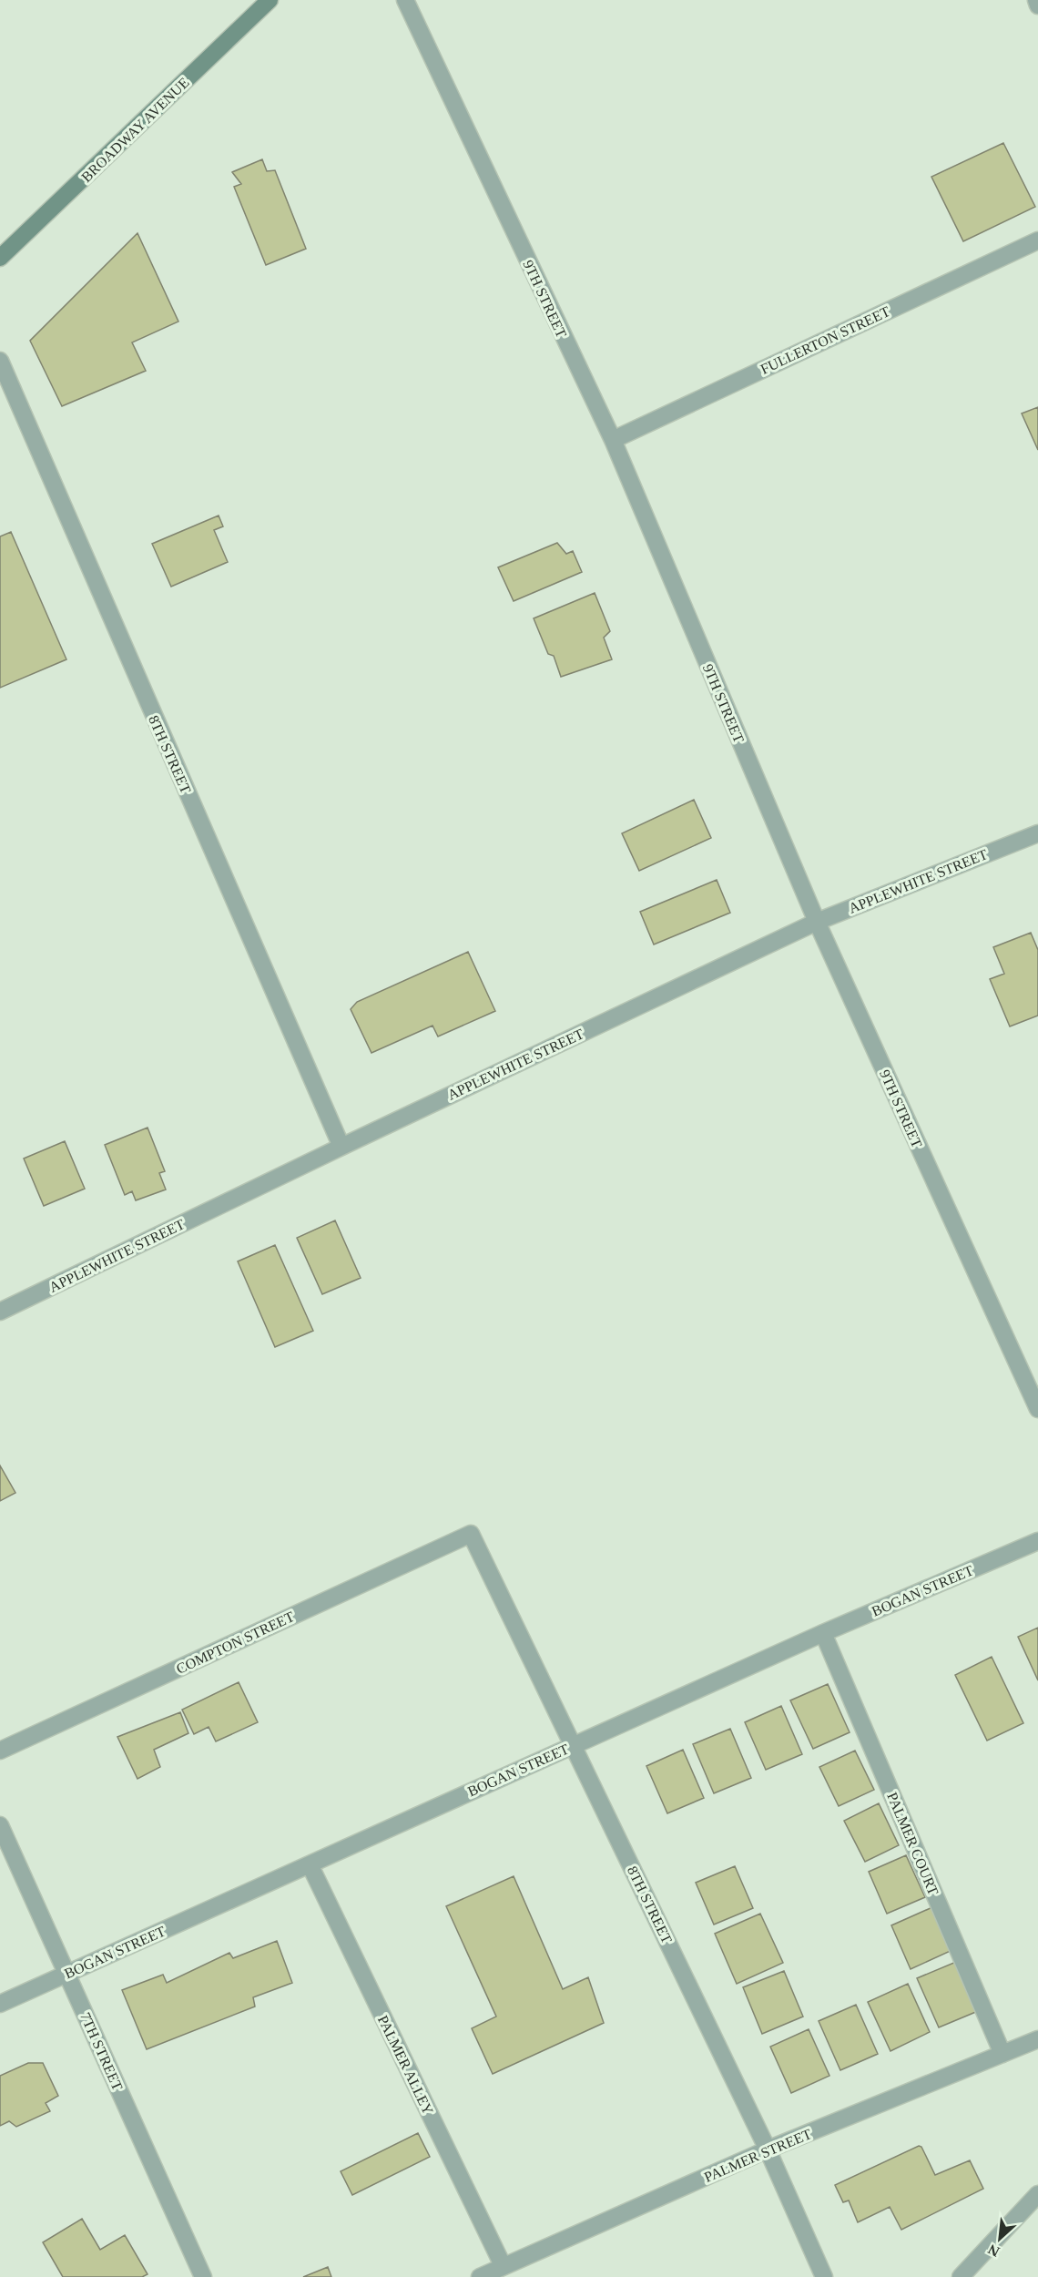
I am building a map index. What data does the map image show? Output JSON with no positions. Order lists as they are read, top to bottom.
{
  "streets": {
    "main road": ["BROADWAY AVENUE"],
    "street": [
      "9TH STREET",
      "FULLERTON STREET",
      "8TH STREET",
      "APPLEWHITE STREET",
      "BOGAN STREET",
      "COMPTON STREET",
      "PALMER COURT",
      "7TH STREET",
      "PALMER ALLEY",
      "PALMER STREET"
    ]
  },
  "crossings": [
    ["9TH STREET", "FULLERTON STREET"],
    ["9TH STREET", "APPLEWHITE STREET"],
    ["8TH STREET", "APPLEWHITE STREET"],
    ["8TH STREET", "BOGAN STREET"],
    ["8TH STREET", "COMPTON STREET"],
    ["8TH STREET", "PALMER STREET"],
    ["BOGAN STREET", "PALMER COURT"],
    ["BOGAN STREET", "7TH STREET"],
    ["BOGAN STREET", "PALMER ALLEY"],
    ["PALMER COURT", "PALMER STREET"],
    ["PALMER ALLEY", "PALMER STREET"]
  ],
  "north": "bottom left"
}
